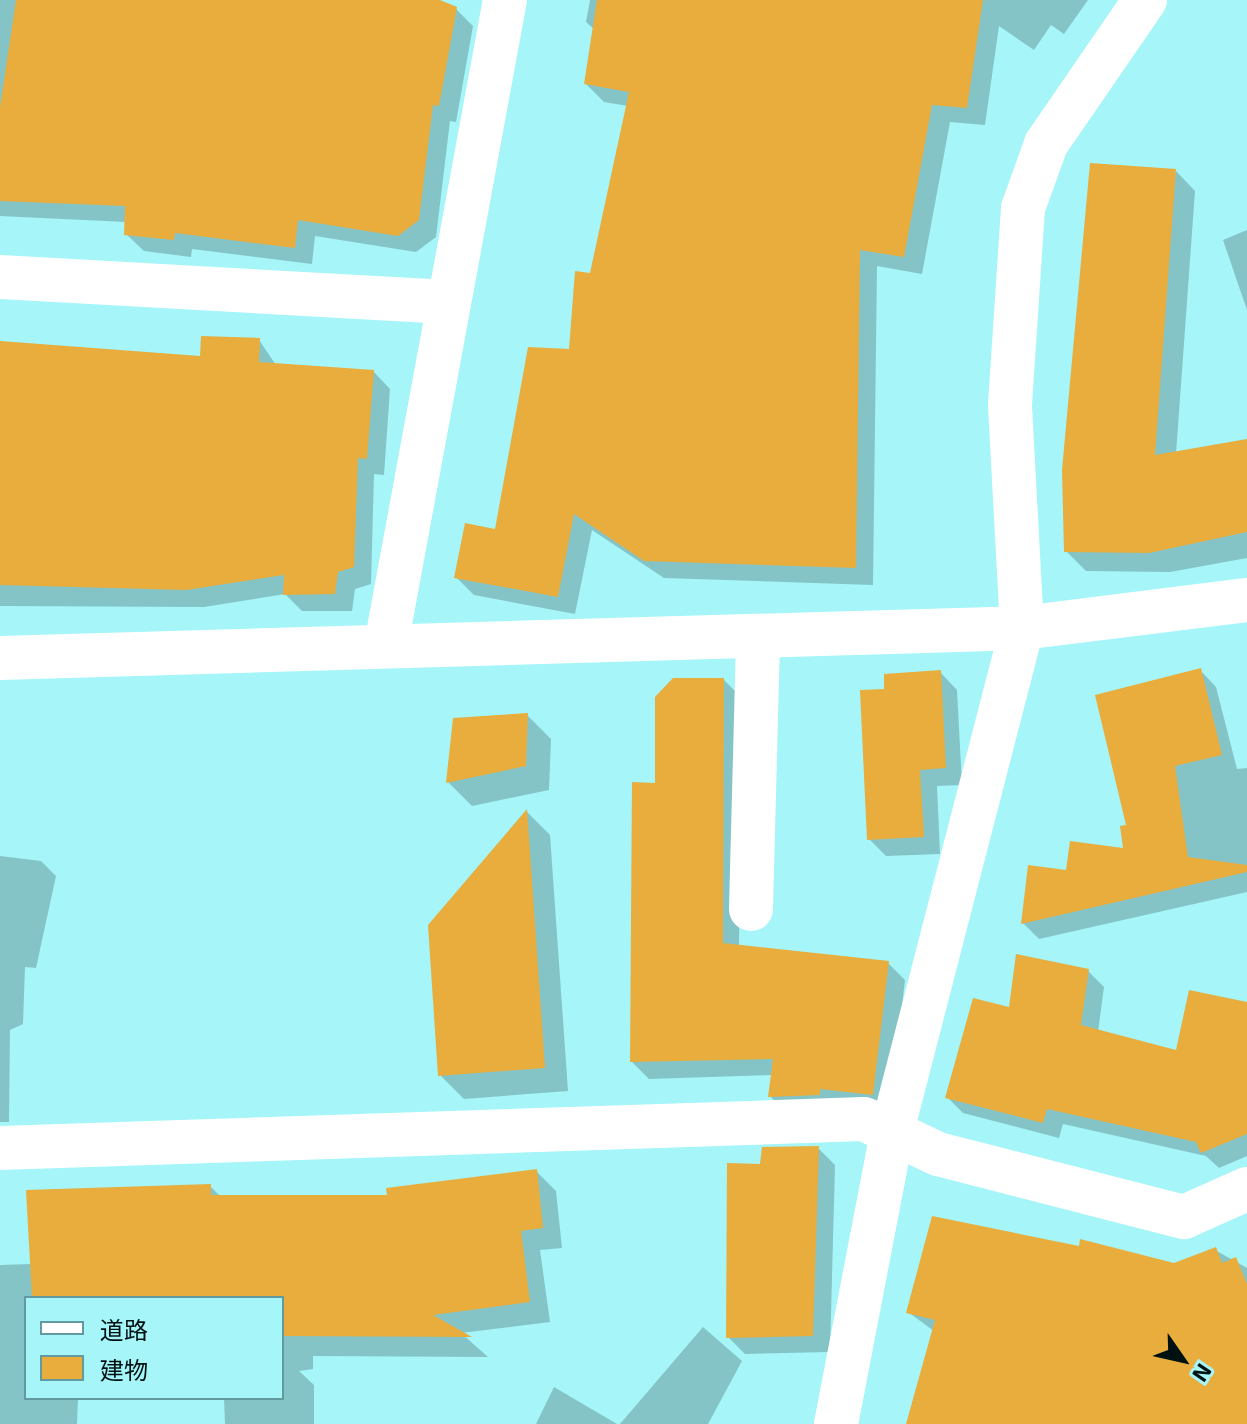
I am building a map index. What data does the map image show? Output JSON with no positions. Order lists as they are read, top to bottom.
{
  "legend": ["道路", "建物"],
  "north": "bottom right"
}
